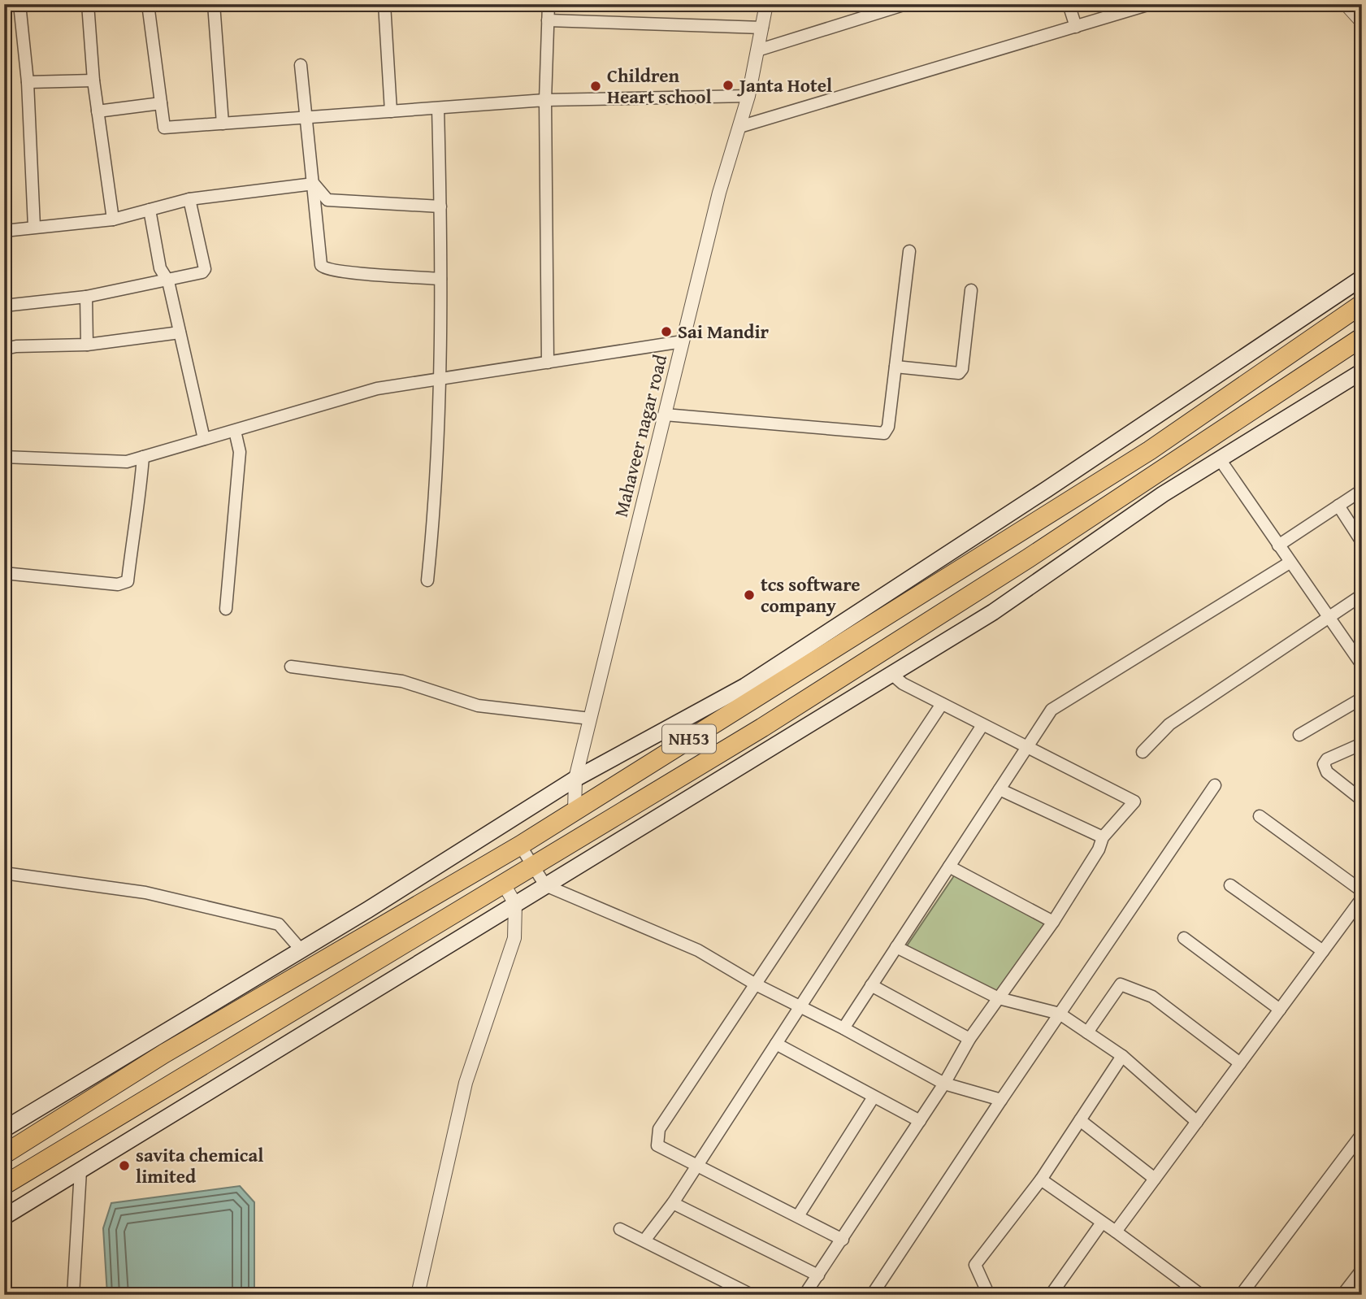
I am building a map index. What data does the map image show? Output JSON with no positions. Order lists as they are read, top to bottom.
{
  "streets": {
    "highway": ["NH53"],
    "street": ["Mahaveer nagar road"]
  },
  "crossings": [
    ["Mahaveer nagar road", "NH53"]
  ],
  "places": [
    "Janta Hotel",
    "Children Heart school",
    "Sai Mandir",
    "tcs software company",
    "savita chemical limited"
  ]
}
